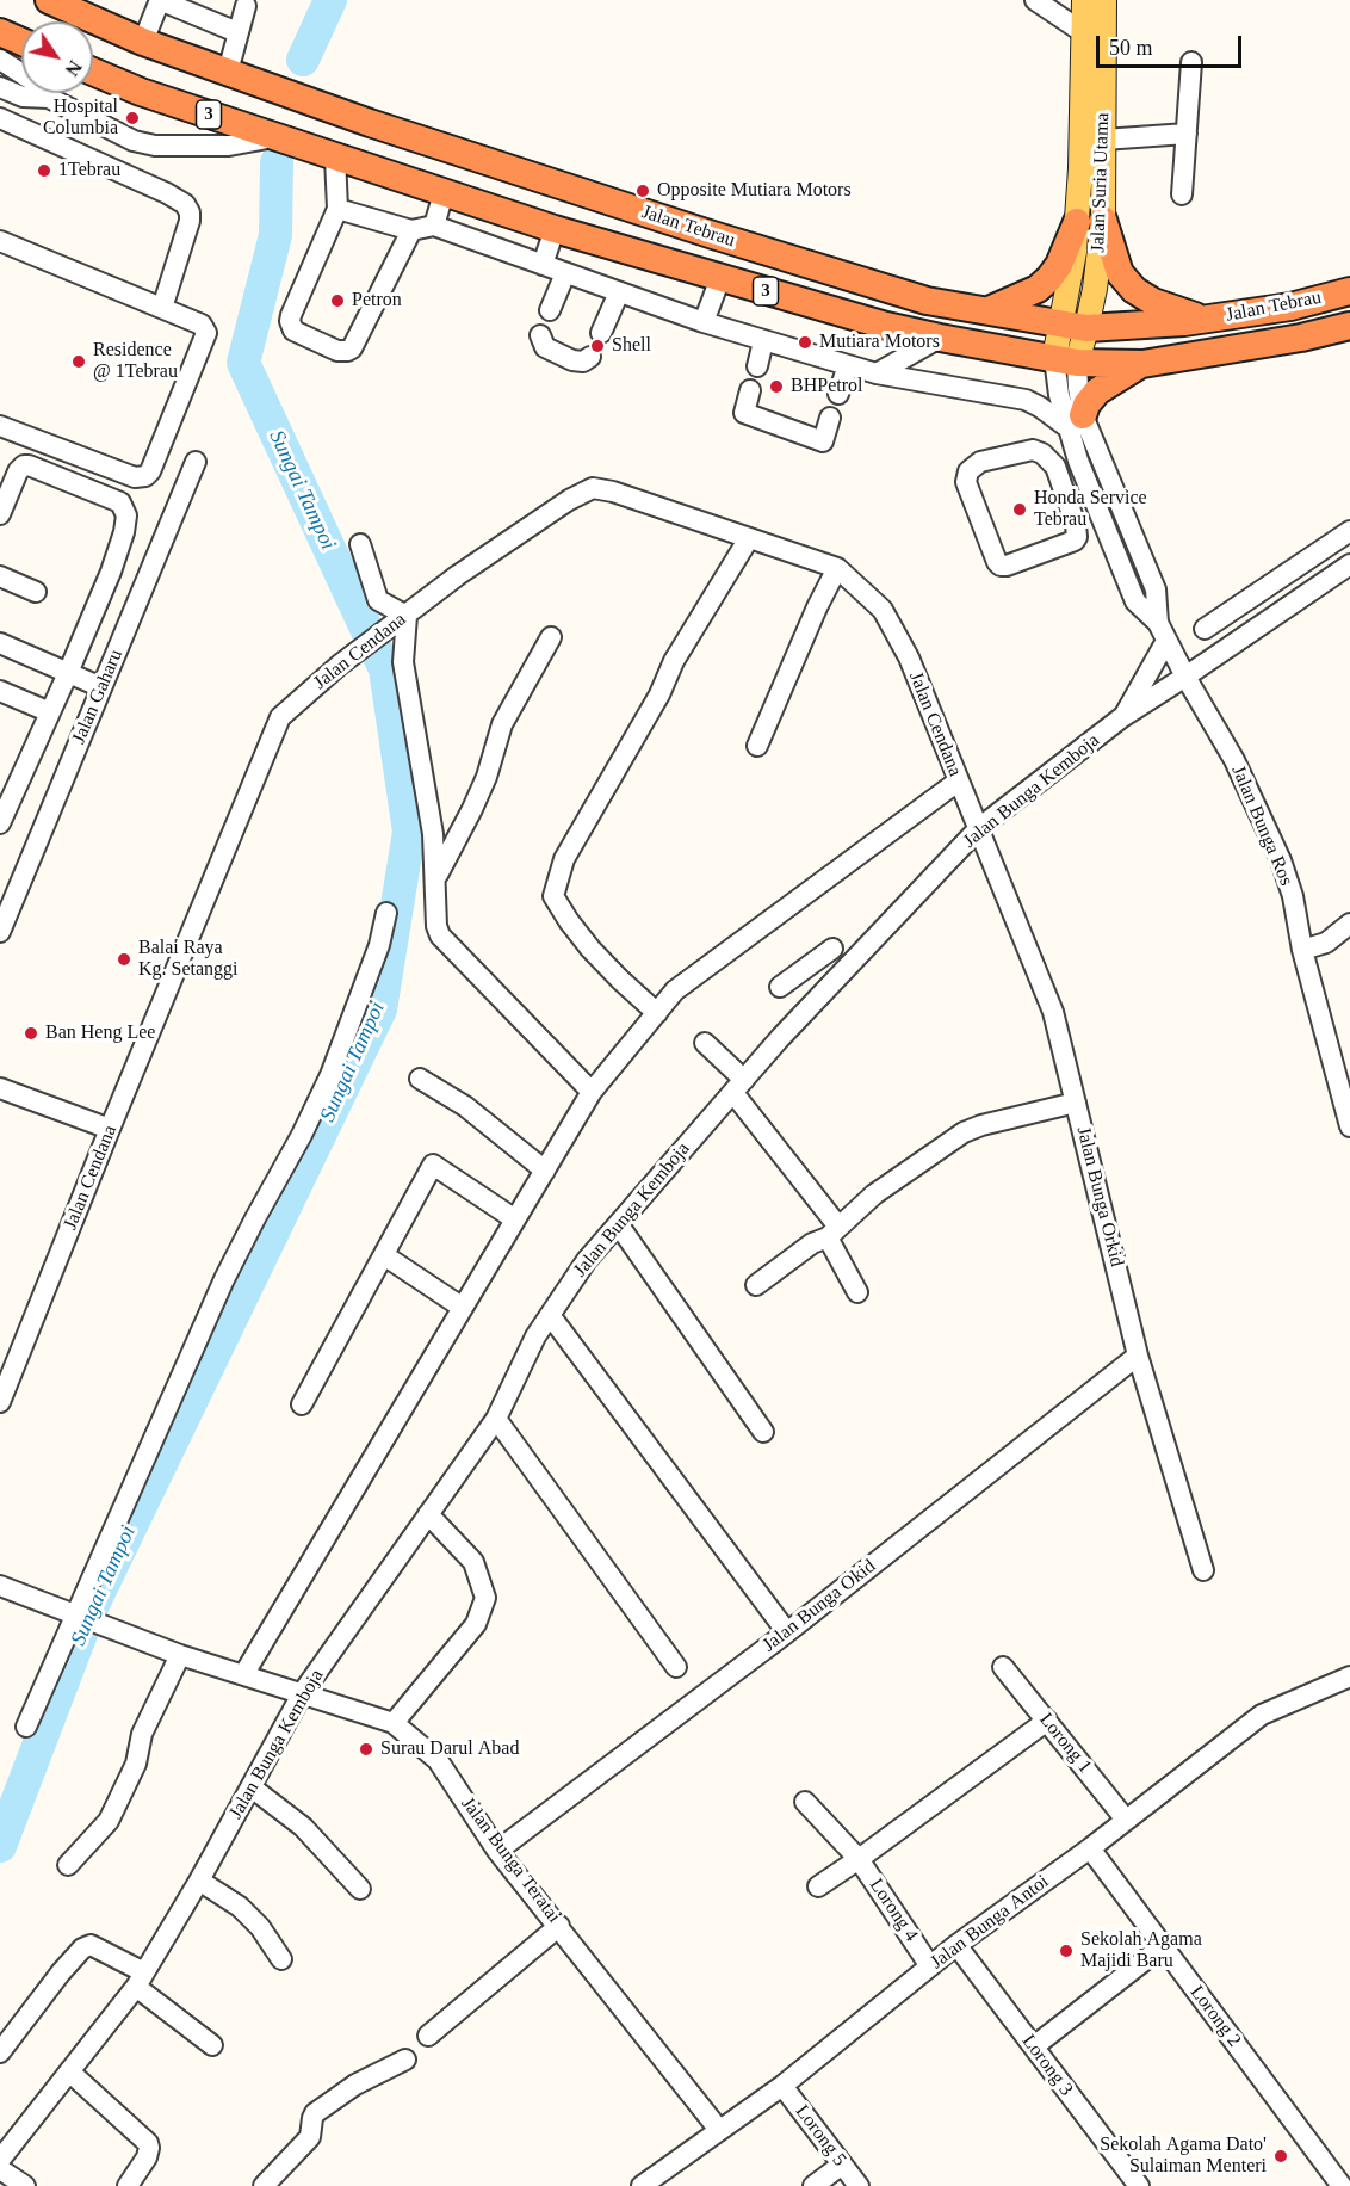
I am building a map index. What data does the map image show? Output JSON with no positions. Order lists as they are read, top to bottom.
{
  "streets": {
    "highway": ["3", "Jalan Tebrau"],
    "main road": ["Jalan Suria Utama"],
    "street": [
      "Jalan Cendana",
      "Jalan Gaharu",
      "Jalan Bunga Kemboja",
      "Jalan Bunga Ros",
      "Jalan Bunga Orkid",
      "Jalan Bunga Okid",
      "Lorong 1",
      "Jalan Bunga Teratai",
      "Lorong 4",
      "Jalan Bunga Antoi",
      "Lorong 2",
      "Lorong 3",
      "Lorong 5"
    ]
  },
  "crossings": [
    ["Jalan Suria Utama", "Jalan Tebrau"],
    ["Jalan Suria Utama", "Jalan Bunga Ros"],
    ["Jalan Tebrau", "Jalan Bunga Ros"],
    ["Jalan Cendana", "Jalan Bunga Kemboja"],
    ["Jalan Cendana", "Jalan Bunga Orkid"],
    ["Jalan Bunga Kemboja", "Jalan Bunga Ros"],
    ["Jalan Bunga Kemboja", "Jalan Bunga Orkid"],
    ["Jalan Bunga Kemboja", "Jalan Bunga Teratai"],
    ["Jalan Bunga Orkid", "Jalan Bunga Okid"],
    ["Jalan Bunga Okid", "Jalan Bunga Teratai"],
    ["Lorong 1", "Jalan Bunga Antoi"],
    ["Jalan Bunga Teratai", "Jalan Bunga Antoi"],
    ["Lorong 4", "Jalan Bunga Antoi"],
    ["Jalan Bunga Antoi", "Lorong 2"],
    ["Jalan Bunga Antoi", "Lorong 3"],
    ["Jalan Bunga Antoi", "Lorong 5"]
  ],
  "water": ["Sungai Tampoi"],
  "places": [
    "Hospital Columbia",
    "1Tebrau",
    "Opposite Mutiara Motors",
    "Petron",
    "Mutiara Motors",
    "Shell",
    "Residence @ 1Tebrau",
    "BHPetrol",
    "Honda Service Tebrau",
    "Balai Raya Kg. Setanggi",
    "Ban Heng Lee",
    "Surau Darul Abad",
    "Sekolah Agama Majidi Baru",
    "Sekolah Agama Dato' Sulaiman Menteri"
  ],
  "scale_bar": "50 m",
  "north": "bottom right"
}
